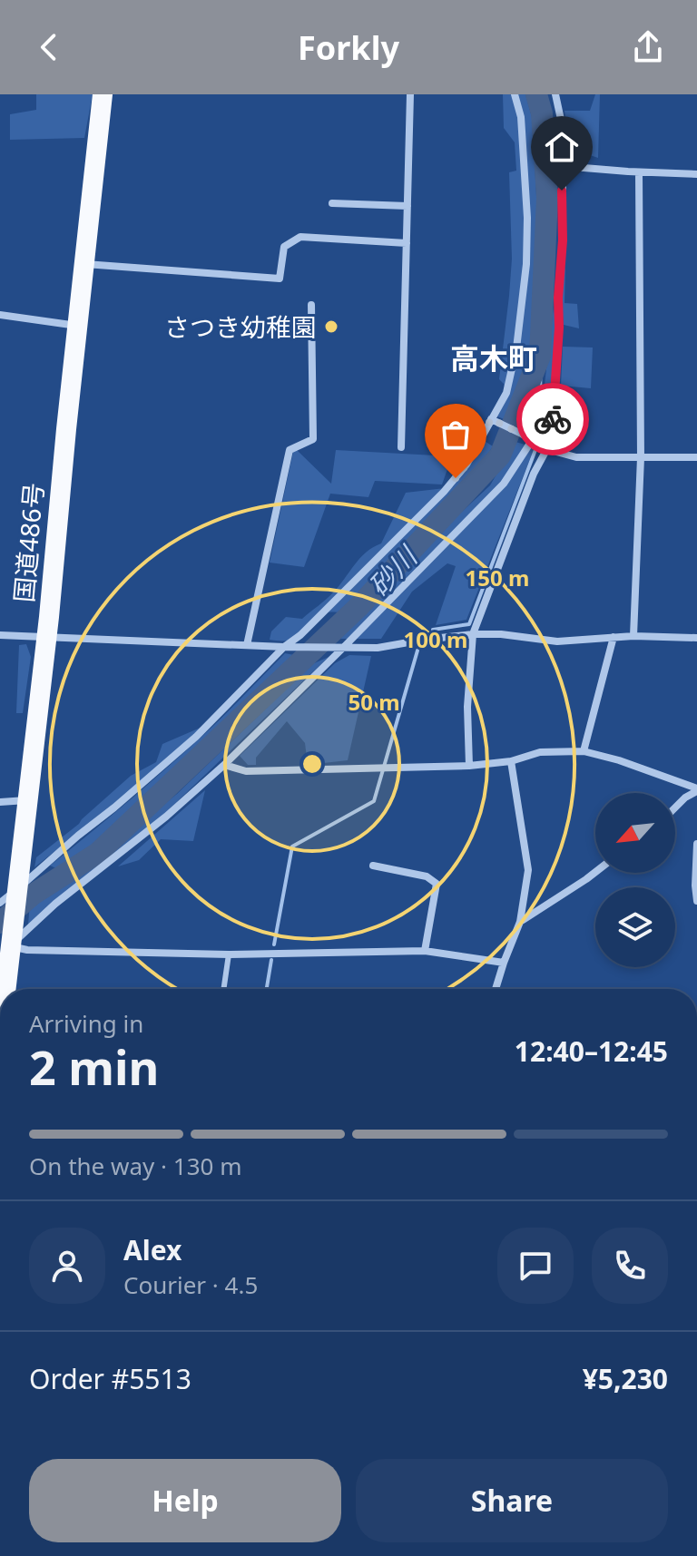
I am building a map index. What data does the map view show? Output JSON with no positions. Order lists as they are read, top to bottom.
{
  "streets": {
    "highway": ["国道486号"]
  },
  "districts": ["高木町"],
  "water": ["砂川"],
  "places": ["さつき幼稚園"],
  "north": "bottom left",
  "page": {
    "header": "Forkly",
    "heading": ["2 min", "Arriving in", "12:40–12:45"],
    "panel": [
      "Alex",
      "Courier · 4.5",
      "Order #5513",
      "¥5,230"
    ],
    "bar": "On the way · 130 m",
    "buttons": ["Help", "Share"]
  },
  "rings": ["150 m", "100 m", "50 m"]
}
